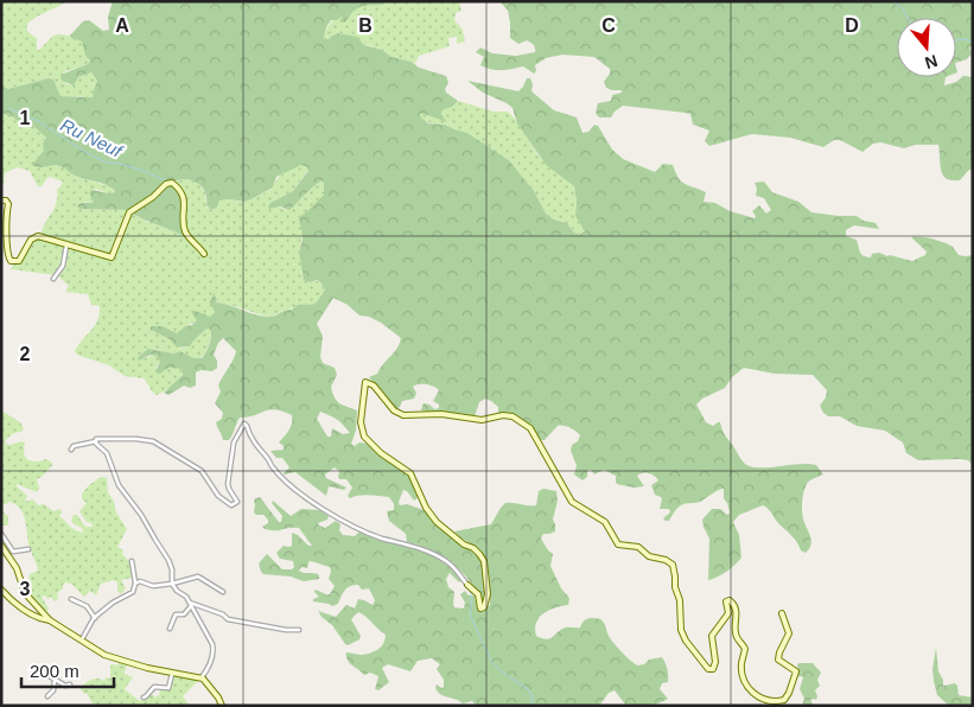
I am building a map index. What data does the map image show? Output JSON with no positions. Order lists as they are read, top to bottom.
{
  "water": ["Ru Neuf"],
  "scale_bar": "200 m",
  "north": "bottom",
  "grid": {
    "columns": [
      "A",
      "B",
      "C",
      "D"
    ],
    "rows": ["1", "2", "3"]
  }
}
